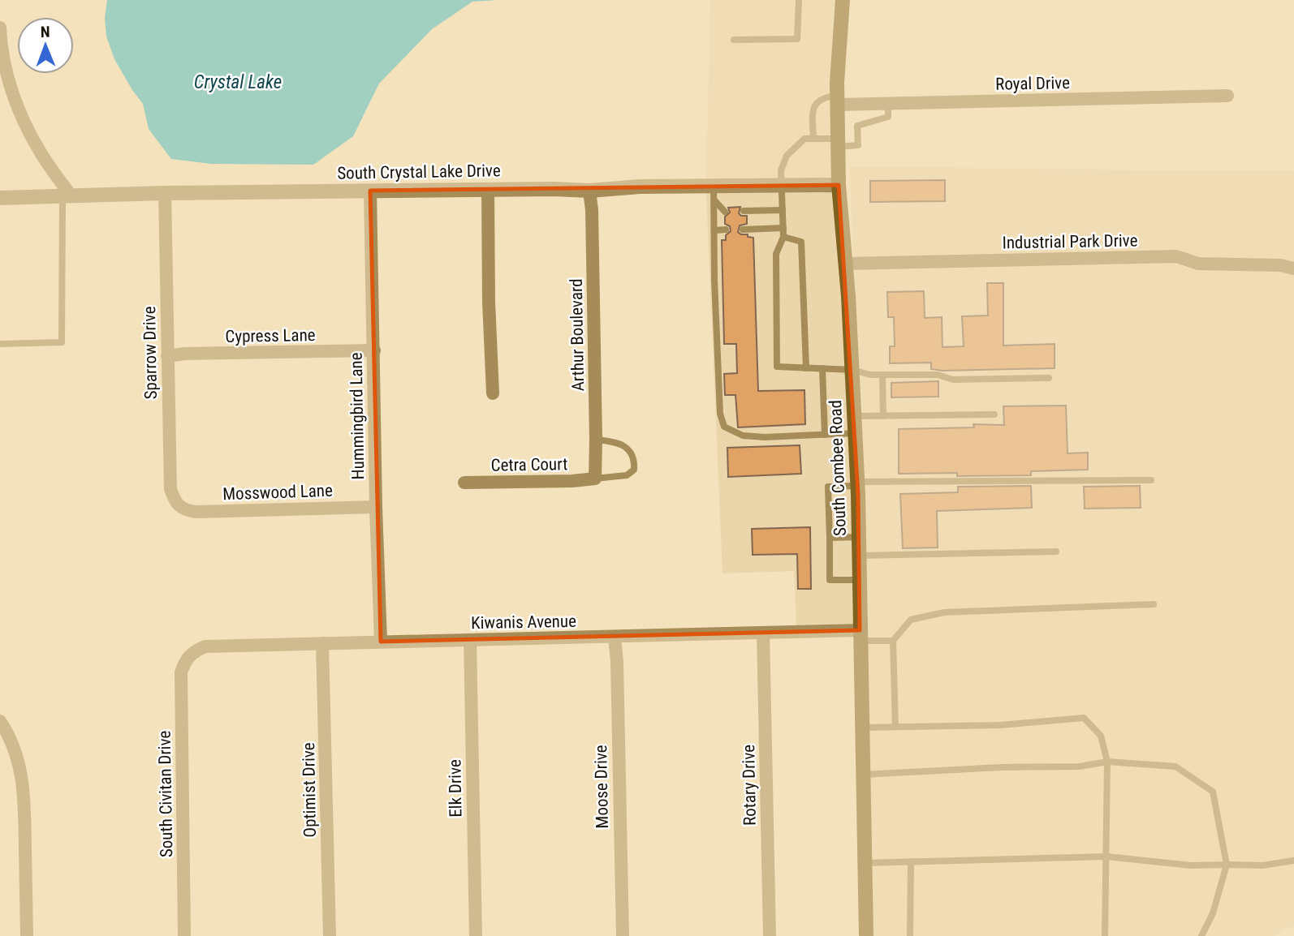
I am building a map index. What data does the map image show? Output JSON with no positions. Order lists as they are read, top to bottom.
{
  "streets": {
    "main road": ["South Combee Road"],
    "street": [
      "Royal Drive",
      "South Crystal Lake Drive",
      "Industrial Park Drive",
      "Arthur Boulevard",
      "Cypress Lane",
      "Sparrow Drive",
      "Hummingbird Lane",
      "Cetra Court",
      "Mosswood Lane",
      "Kiwanis Avenue",
      "Rotary Drive",
      "Moose Drive",
      "Elk Drive",
      "Optimist Drive",
      "South Civitan Drive"
    ]
  },
  "crossings": [
    ["Royal Drive", "South Combee Road"],
    ["South Crystal Lake Drive", "Arthur Boulevard"],
    ["South Crystal Lake Drive", "Sparrow Drive"],
    ["South Crystal Lake Drive", "Hummingbird Lane"],
    ["South Crystal Lake Drive", "South Combee Road"],
    ["Industrial Park Drive", "South Combee Road"],
    ["Arthur Boulevard", "Cetra Court"],
    ["Cypress Lane", "Sparrow Drive"],
    ["Cypress Lane", "Hummingbird Lane"],
    ["Sparrow Drive", "Mosswood Lane"],
    ["Hummingbird Lane", "Mosswood Lane"],
    ["Hummingbird Lane", "Kiwanis Avenue"],
    ["South Combee Road", "Kiwanis Avenue"],
    ["Kiwanis Avenue", "Rotary Drive"],
    ["Kiwanis Avenue", "Moose Drive"],
    ["Kiwanis Avenue", "Elk Drive"],
    ["Kiwanis Avenue", "Optimist Drive"],
    ["Kiwanis Avenue", "South Civitan Drive"]
  ],
  "water": ["Crystal Lake"],
  "north": "top"
}
